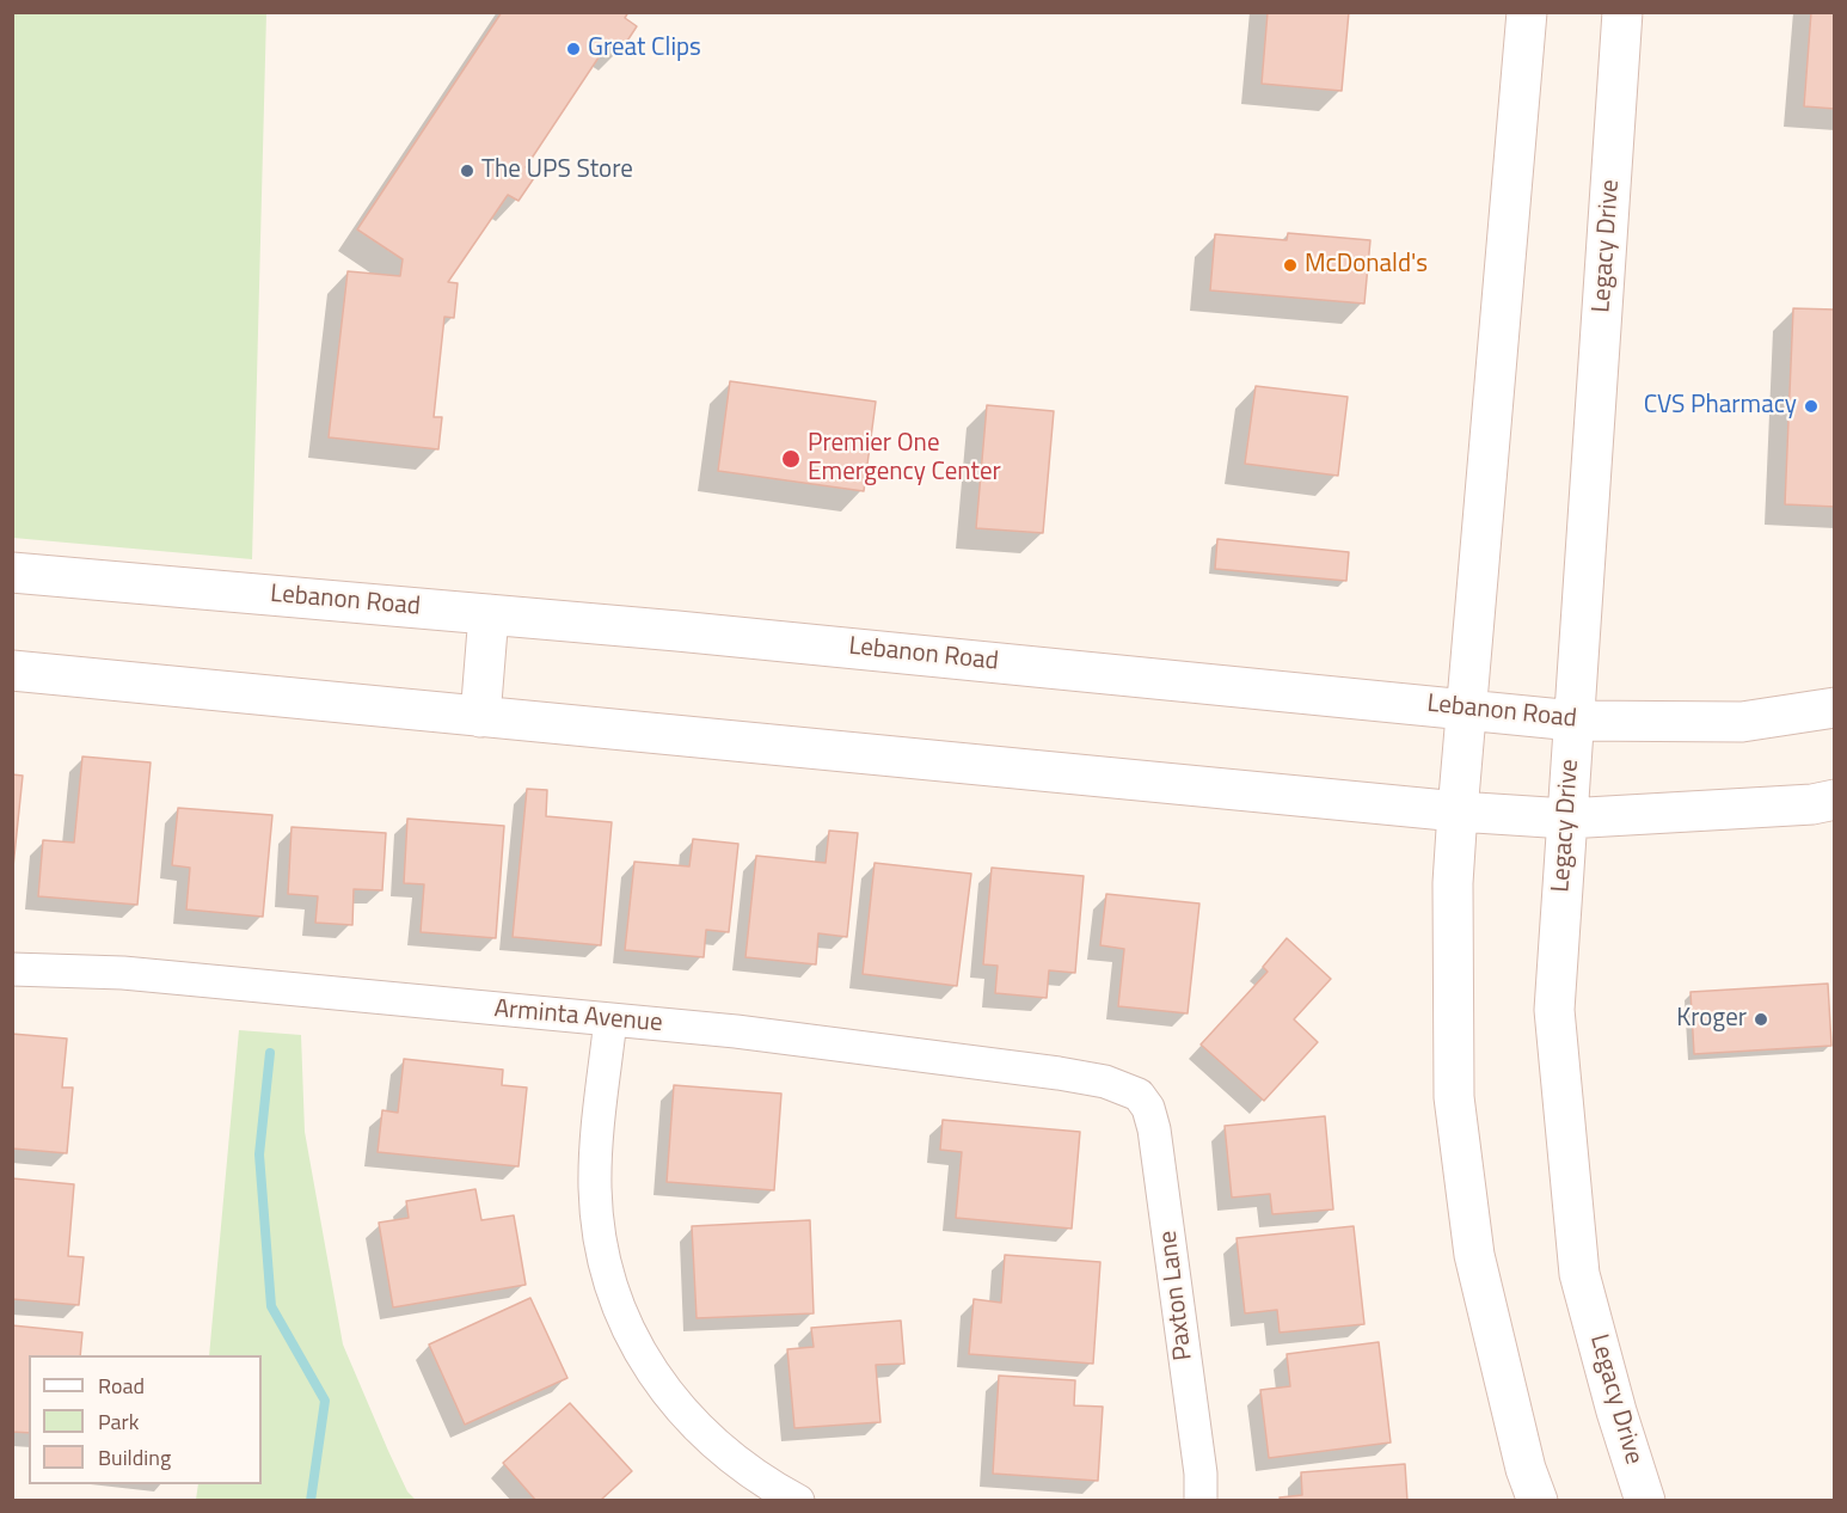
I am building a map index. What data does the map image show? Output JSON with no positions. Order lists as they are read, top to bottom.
{
  "streets": {
    "main road": ["Legacy Drive", "Lebanon Road"],
    "street": ["Arminta Avenue", "Paxton Lane"]
  },
  "crossings": [
    ["Legacy Drive", "Lebanon Road"],
    ["Arminta Avenue", "Paxton Lane"]
  ],
  "places": [
    "Great Clips",
    "The UPS Store",
    "McDonald's",
    "CVS Pharmacy",
    "Premier One Emergency Center",
    "Kroger"
  ],
  "legend": ["Road", "Park", "Building"]
}
